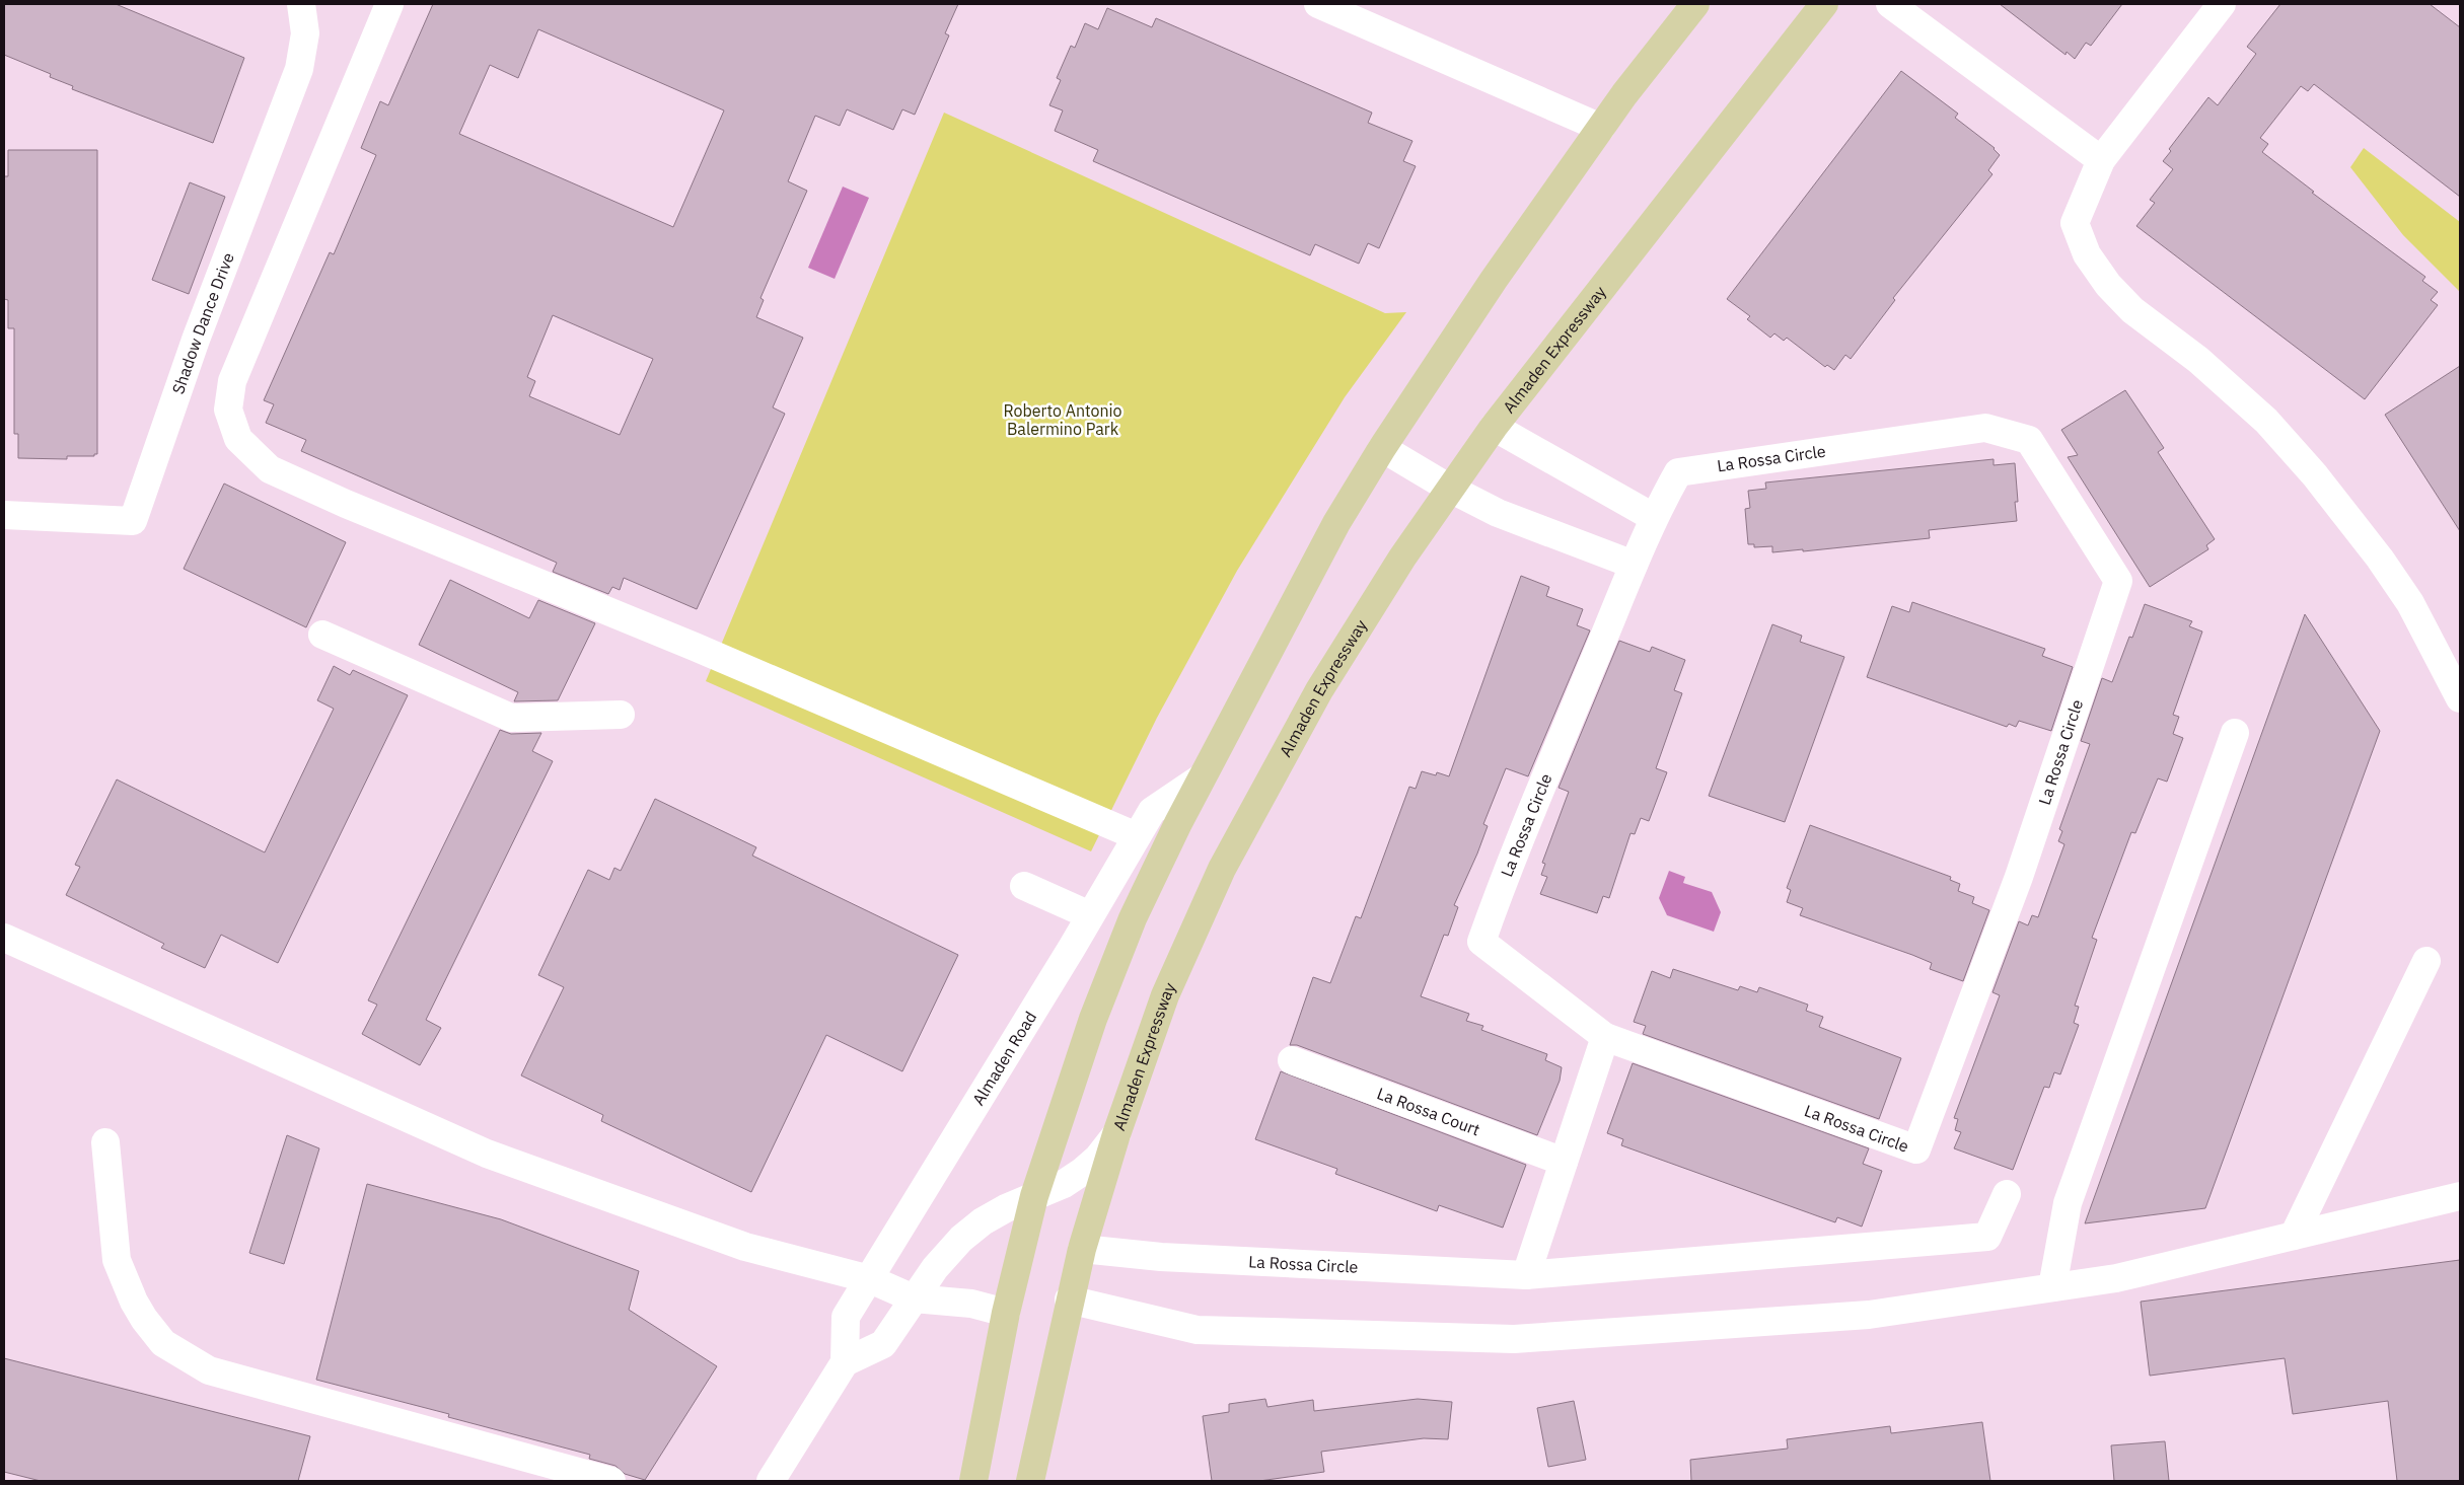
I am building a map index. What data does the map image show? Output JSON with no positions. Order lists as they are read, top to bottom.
{
  "streets": {
    "main road": ["Almaden Expressway"],
    "street": [
      "Shadow Dance Drive",
      "La Rossa Circle",
      "Almaden Road",
      "La Rossa Court"
    ]
  },
  "crossings": [
    ["Almaden Expressway", "La Rossa Circle"]
  ],
  "parks": ["Roberto Antonio Balermino Park"]
}
